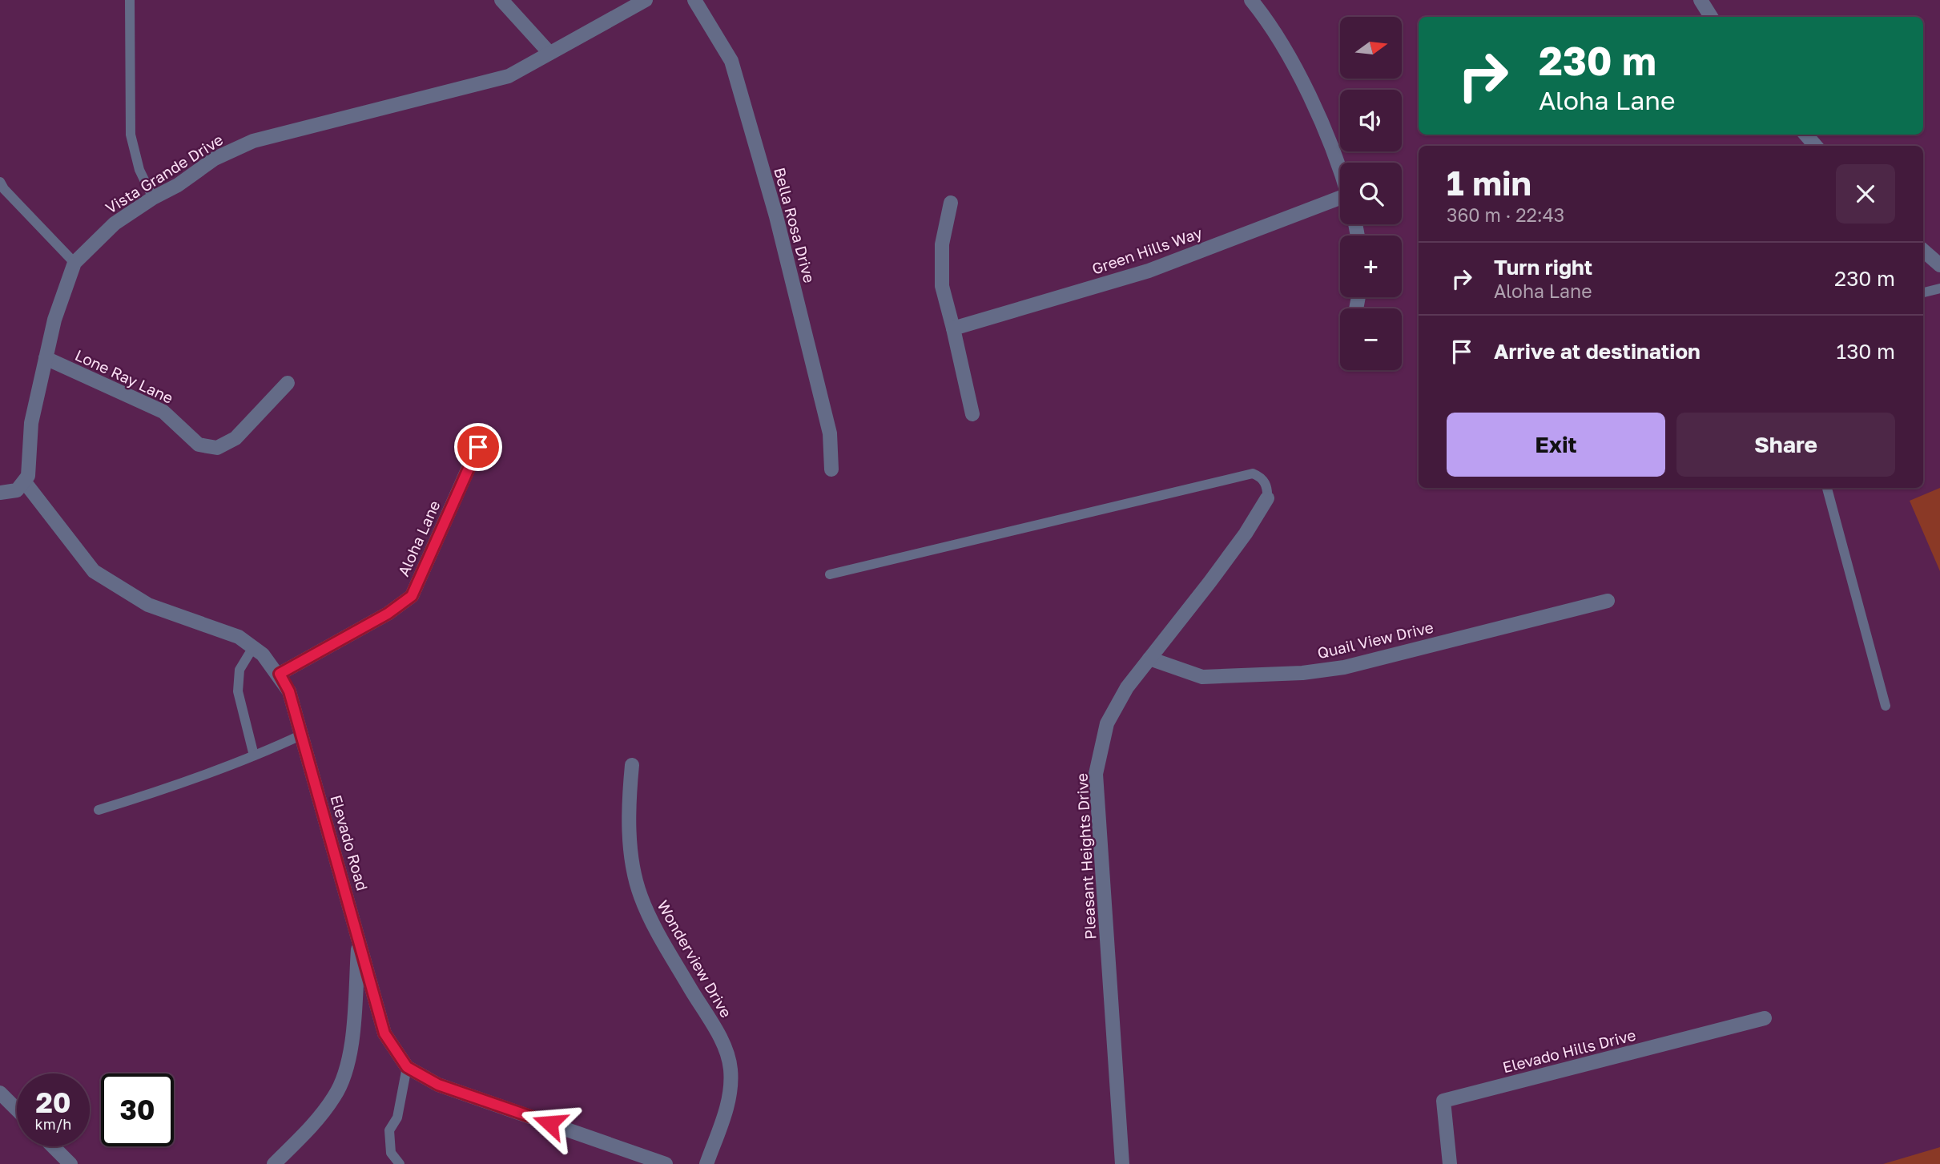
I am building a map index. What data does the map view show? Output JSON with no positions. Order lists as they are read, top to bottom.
{
  "streets": {
    "street": [
      "Vista Grande Drive",
      "Bella Rosa Drive",
      "Green Hills Way",
      "Lone Ray Lane",
      "Aloha Lane",
      "Quail View Drive",
      "Elevado Road",
      "Pleasant Heights Drive",
      "Wonderview Drive",
      "Elevado Hills Drive"
    ]
  },
  "crossings": [
    ["Vista Grande Drive", "Lone Ray Lane"],
    ["Vista Grande Drive", "Elevado Road"],
    ["Aloha Lane", "Elevado Road"],
    ["Quail View Drive", "Pleasant Heights Drive"]
  ],
  "north": "right",
  "page": {
    "map_buttons": ["+", "−"],
    "turn": ["230 m", "Aloha Lane"],
    "heading": ["1 min", "360 m · 22:43"],
    "list": [
      {
        "name": "Turn right",
        "note": "Aloha Lane",
        "value": "230 m"
      },
      {
        "name": "Arrive at destination",
        "value": "130 m"
      }
    ],
    "buttons": ["Exit", "Share"],
    "speed": "20 km/h",
    "limit": "30"
  }
}
